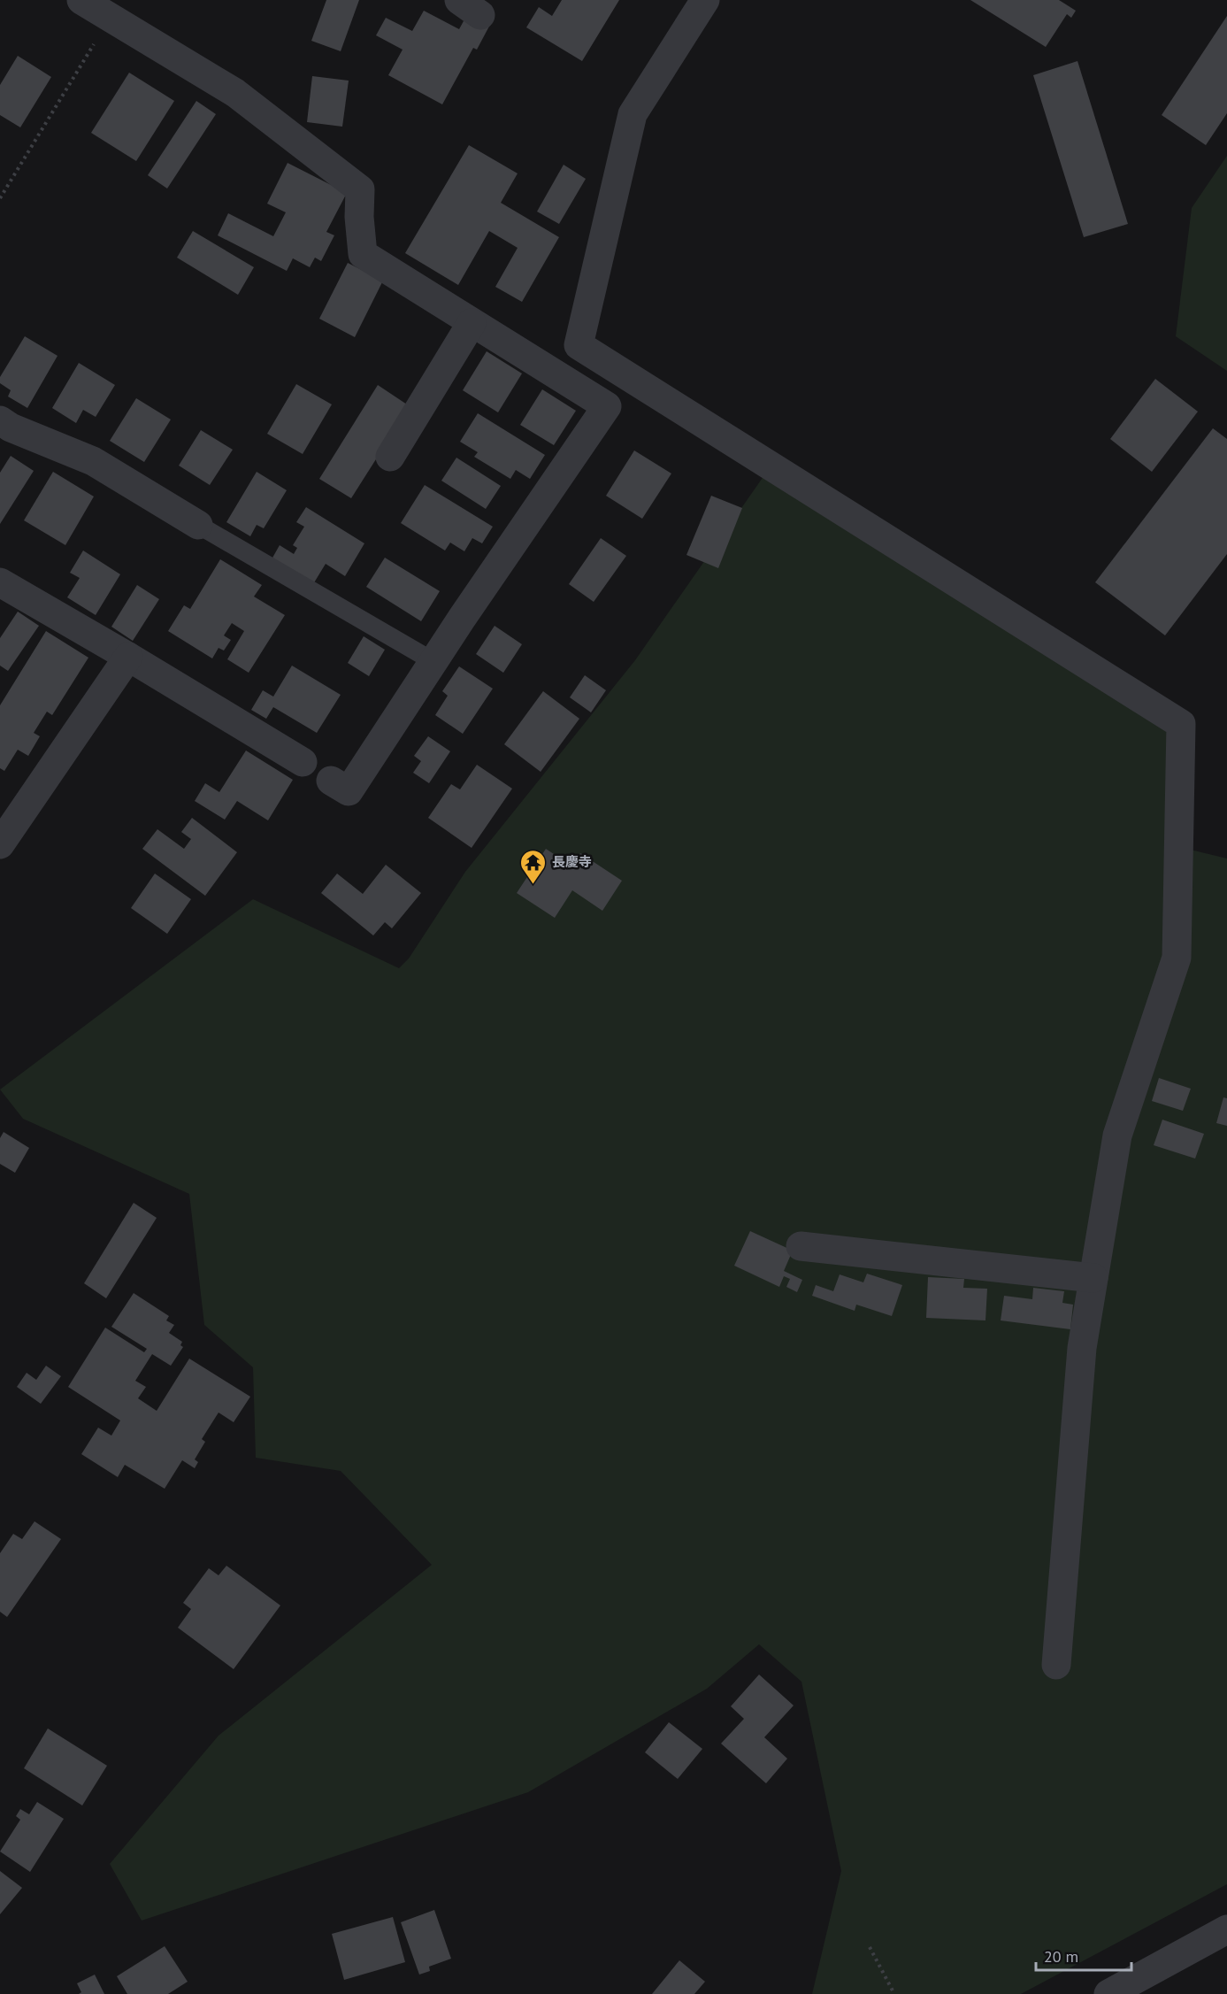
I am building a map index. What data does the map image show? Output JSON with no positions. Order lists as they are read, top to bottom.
{
  "places": {
    "temple": ["長慶寺"]
  },
  "scale_bar": "20 m"
}
